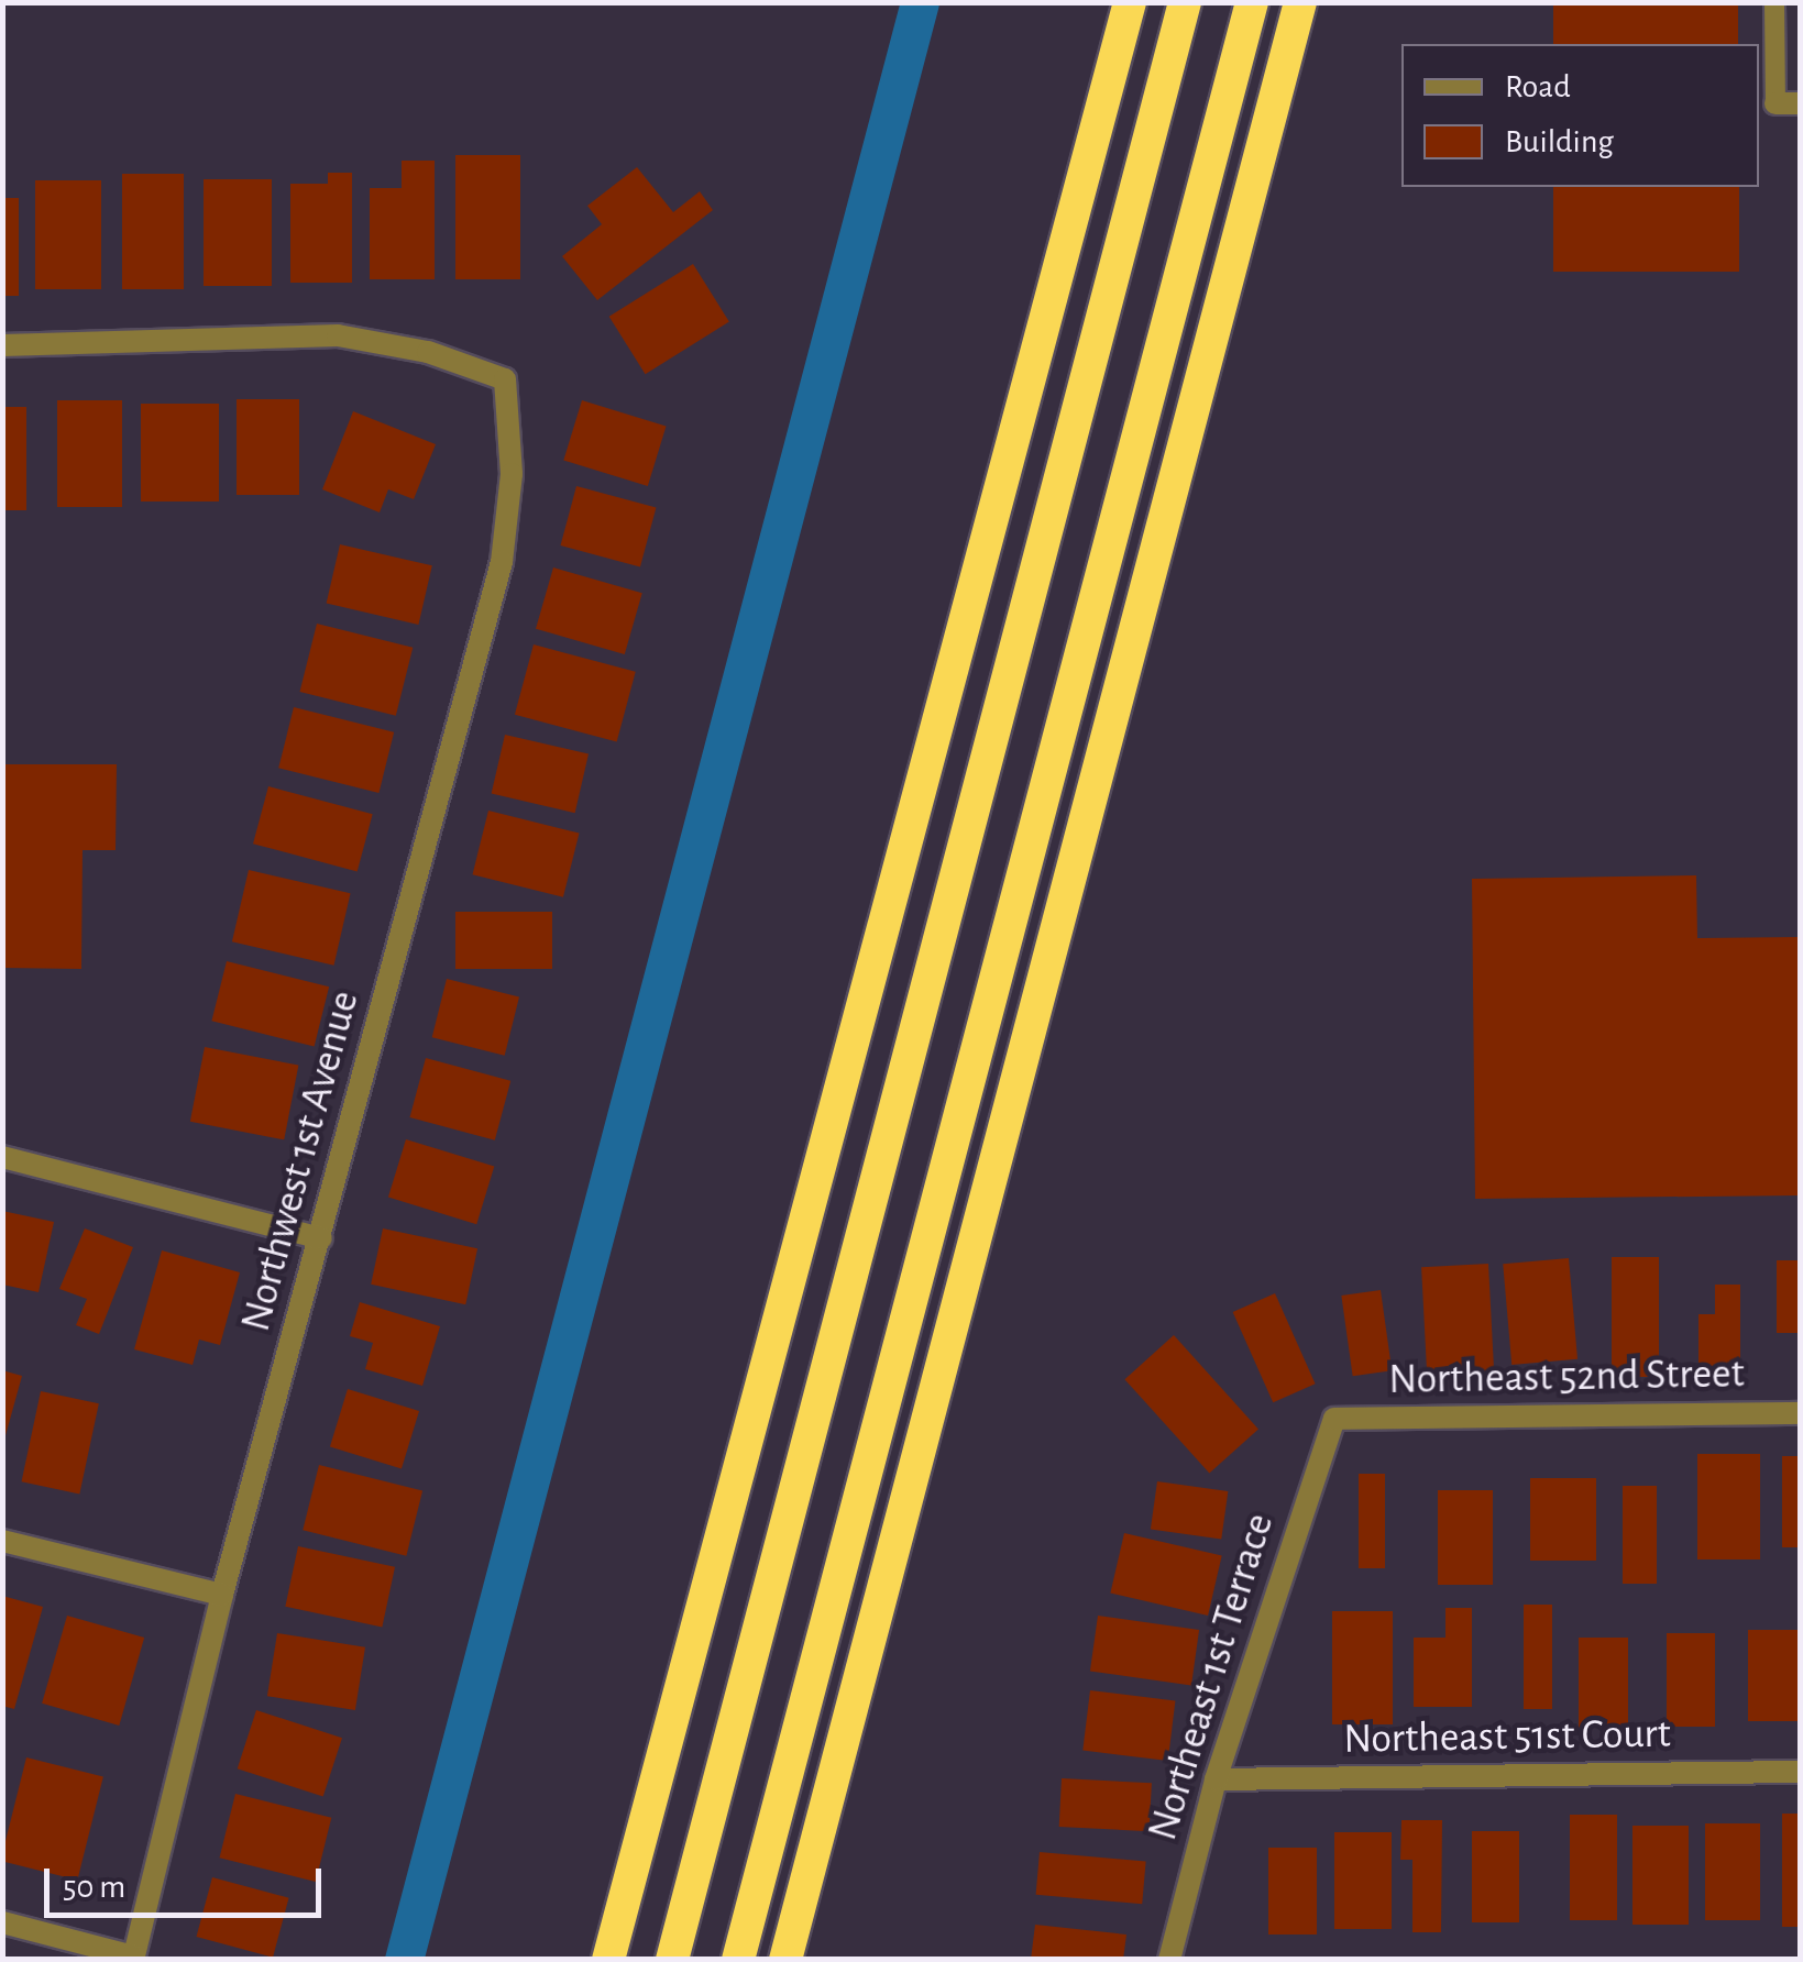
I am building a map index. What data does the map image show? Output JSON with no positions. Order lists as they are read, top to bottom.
{
  "streets": {
    "street": [
      "Northwest 1st Avenue",
      "Northeast 52nd Street",
      "Northeast 1st Terrace",
      "Northeast 51st Court"
    ]
  },
  "crossings": [
    ["Northeast 52nd Street", "Northeast 1st Terrace"],
    ["Northeast 1st Terrace", "Northeast 51st Court"]
  ],
  "legend": ["Road", "Building"],
  "scale_bar": "50 m"
}
